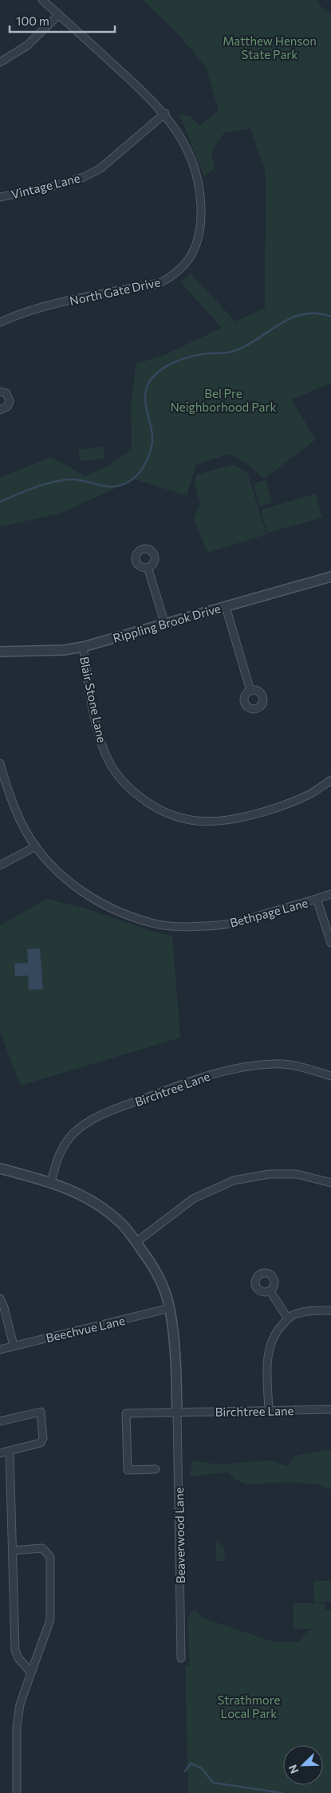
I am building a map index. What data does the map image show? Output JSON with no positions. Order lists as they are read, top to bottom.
{
  "streets": {
    "street": [
      "Vintage Lane",
      "North Gate Drive",
      "Rippling Brook Drive",
      "Blair Stone Lane",
      "Bethpage Lane",
      "Birchtree Lane",
      "Beechvue Lane",
      "Beaverwood Lane"
    ]
  },
  "crossings": [
    ["Vintage Lane", "North Gate Drive"],
    ["Rippling Brook Drive", "Blair Stone Lane"],
    ["Birchtree Lane", "Beaverwood Lane"],
    ["Beechvue Lane", "Beaverwood Lane"]
  ],
  "parks": ["Matthew Henson State Park", "Bel Pre Neighborhood Park", "Strathmore Local Park"],
  "scale_bar": "100 m",
  "north": "bottom left"
}
